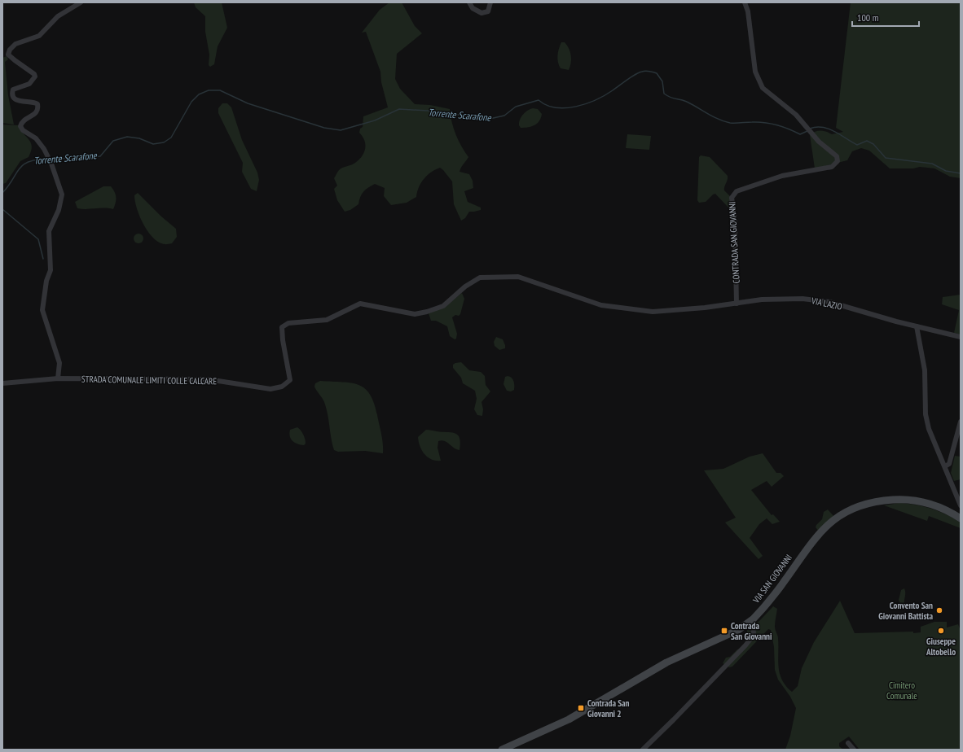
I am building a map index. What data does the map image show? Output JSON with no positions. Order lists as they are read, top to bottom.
{
  "streets": {
    "main road": ["VIA SAN GIOVANNI"],
    "street": ["CONTRADA SAN GIOVANNI", "VIA LAZIO", "STRADA COMUNALE LIMITI COLLE CALCARE"]
  },
  "crossings": [
    ["CONTRADA SAN GIOVANNI", "VIA LAZIO"],
    ["CONTRADA SAN GIOVANNI", "STRADA COMUNALE LIMITI COLLE CALCARE"],
    ["VIA LAZIO", "STRADA COMUNALE LIMITI COLLE CALCARE"]
  ],
  "water": ["Torrente Scarafone"],
  "parks": ["Cimitero Comunale"],
  "places": {
    "other": ["Convento San Giovanni Battista", "Giuseppe Altobello"],
    "transit": ["Contrada San Giovanni", "Contrada San Giovanni 2"]
  },
  "scale_bar": "100 m"
}
